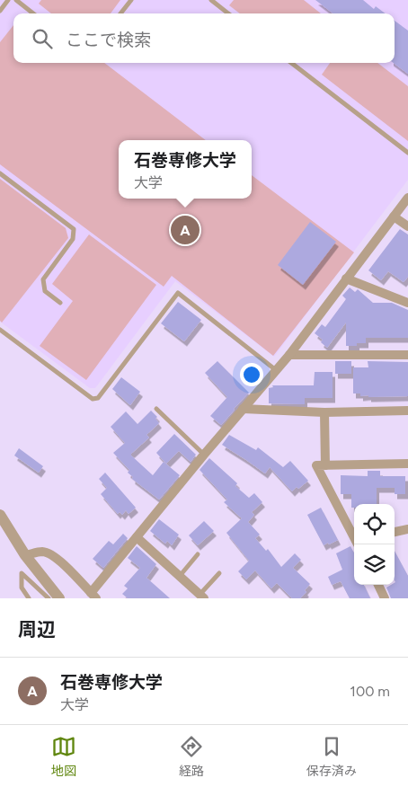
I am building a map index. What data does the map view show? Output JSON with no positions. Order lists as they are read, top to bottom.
{
  "page": {
    "search": "ここで検索",
    "popup": ["石巻専修大学", "大学"],
    "pins": "A",
    "heading": "周辺",
    "list": [
      {
        "mark": "A",
        "name": "石巻専修大学",
        "note": "大学",
        "value": "100 m"
      }
    ],
    "nav": ["地図", "経路", "保存済み"]
  }
}
